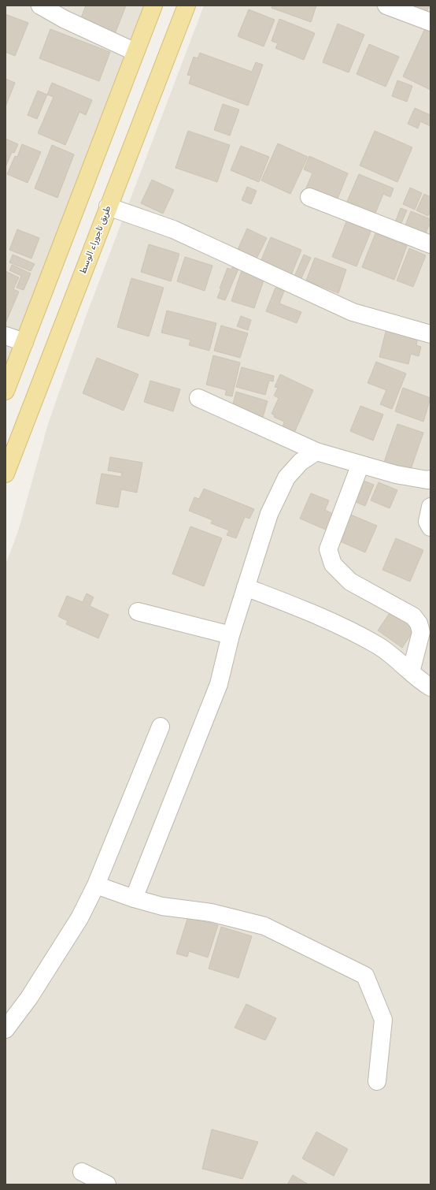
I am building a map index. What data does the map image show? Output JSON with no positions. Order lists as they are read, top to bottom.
{
  "streets": {
    "main road": ["طريق تاجوراء الوسط"]
  }
}
